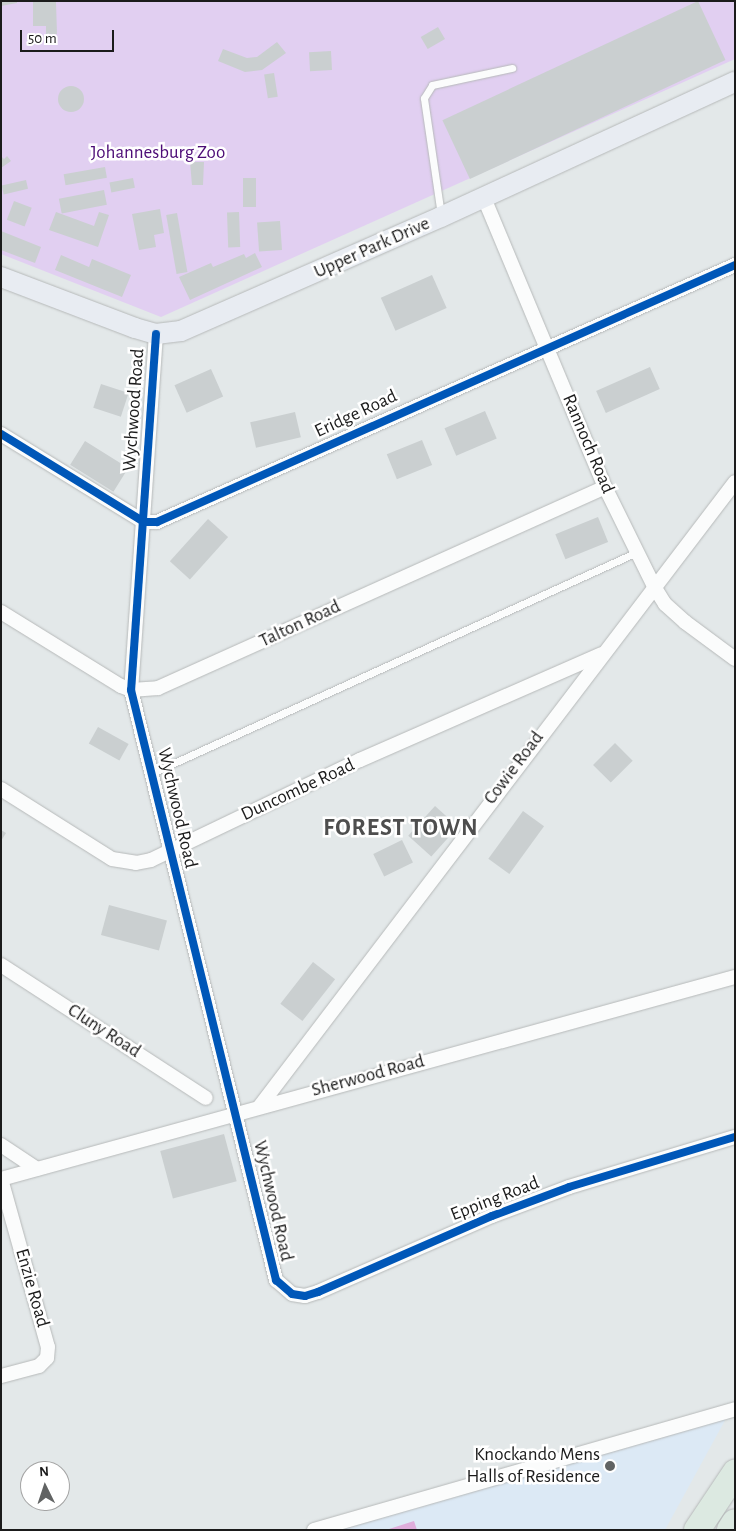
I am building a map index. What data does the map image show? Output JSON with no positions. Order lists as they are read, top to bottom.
{
  "streets": {
    "main road": ["Upper Park Drive"],
    "street": [
      "Wychwood Road",
      "Eridge Road",
      "Rannoch Road",
      "Talton Road",
      "Cowie Road",
      "Duncombe Road",
      "Cluny Road",
      "Sherwood Road",
      "Epping Road",
      "Enzie Road"
    ]
  },
  "crossings": [
    ["Upper Park Drive", "Wychwood Road"],
    ["Upper Park Drive", "Rannoch Road"],
    ["Wychwood Road", "Eridge Road"],
    ["Wychwood Road", "Talton Road"],
    ["Wychwood Road", "Duncombe Road"],
    ["Wychwood Road", "Sherwood Road"],
    ["Wychwood Road", "Epping Road"],
    ["Eridge Road", "Rannoch Road"],
    ["Rannoch Road", "Talton Road"],
    ["Rannoch Road", "Cowie Road"],
    ["Cowie Road", "Duncombe Road"],
    ["Cowie Road", "Sherwood Road"],
    ["Sherwood Road", "Enzie Road"]
  ],
  "districts": ["FOREST TOWN"],
  "parks": ["Johannesburg Zoo"],
  "places": ["Knockando Mens Halls of Residence"],
  "scale_bar": "50 m",
  "north": "top"
}
